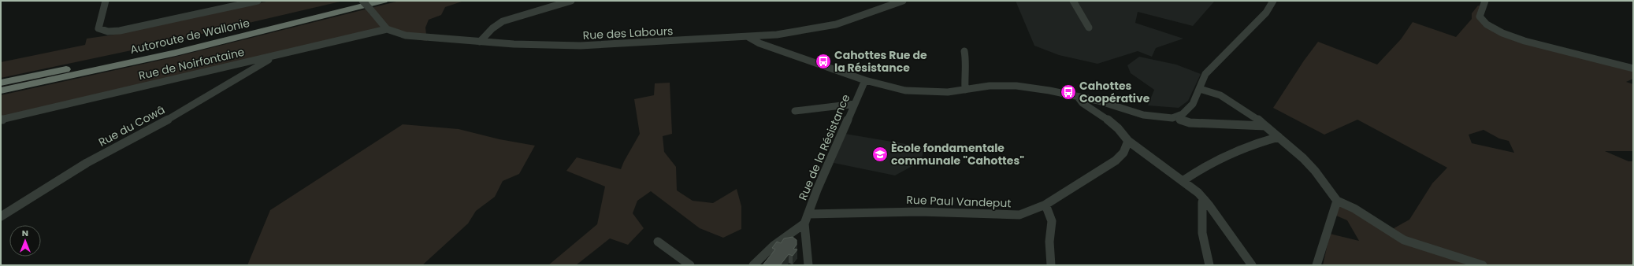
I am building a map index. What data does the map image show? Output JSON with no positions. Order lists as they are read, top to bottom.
{
  "streets": {
    "highway": ["Autoroute de Wallonie"],
    "street": [
      "Rue des Labours",
      "Rue de Noirfontaine",
      "Rue du Cowâ",
      "Rue de la Résistance",
      "Rue Paul Vandeput"
    ]
  },
  "crossings": [
    ["Rue des Labours", "Rue de Noirfontaine"],
    ["Rue de Noirfontaine", "Rue du Cowâ"],
    ["Rue de la Résistance", "Rue Paul Vandeput"]
  ],
  "places": {
    "bus stop": ["Cahottes Rue de la Résistance", "Cahottes Coopérative"],
    "school or university": ["Ècole fondamentale communale \"Cahottes\""]
  },
  "north": "top"
}
